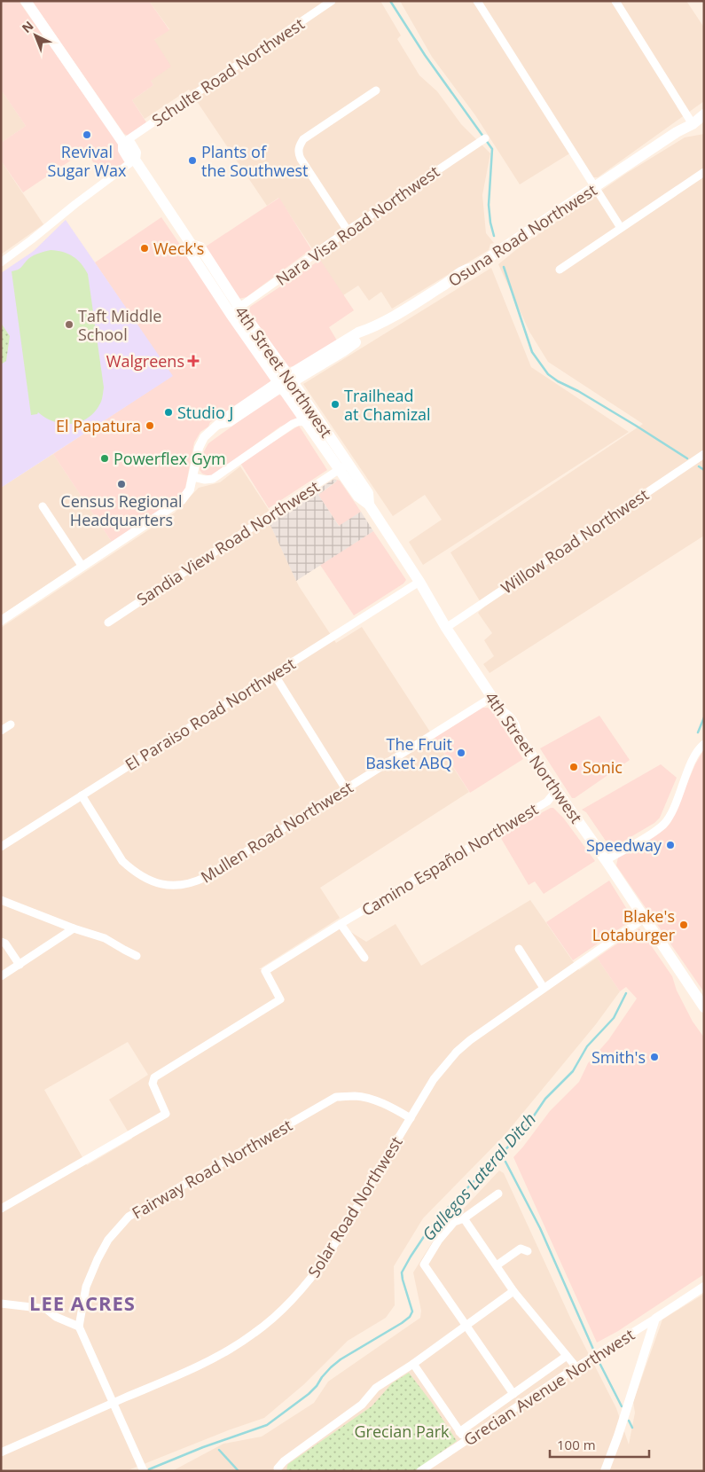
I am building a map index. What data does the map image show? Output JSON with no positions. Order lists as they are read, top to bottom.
{
  "streets": {
    "main road": ["Osuna Road Northwest", "4th Street Northwest"],
    "street": [
      "Schulte Road Northwest",
      "Nara Visa Road Northwest",
      "Willow Road Northwest",
      "Sandia View Road Northwest",
      "El Paraiso Road Northwest",
      "Mullen Road Northwest",
      "Camino Español Northwest",
      "Fairway Road Northwest",
      "Solar Road Northwest",
      "Grecian Avenue Northwest"
    ]
  },
  "crossings": [
    ["Schulte Road Northwest", "4th Street Northwest"],
    ["Nara Visa Road Northwest", "4th Street Northwest"],
    ["Osuna Road Northwest", "4th Street Northwest"],
    ["4th Street Northwest", "Willow Road Northwest"],
    ["4th Street Northwest", "Sandia View Road Northwest"],
    ["4th Street Northwest", "El Paraiso Road Northwest"],
    ["4th Street Northwest", "Mullen Road Northwest"],
    ["4th Street Northwest", "Camino Español Northwest"],
    ["4th Street Northwest", "Solar Road Northwest"],
    ["El Paraiso Road Northwest", "Mullen Road Northwest"],
    ["Fairway Road Northwest", "Solar Road Northwest"]
  ],
  "districts": ["LEE ACRES"],
  "water": ["Gallegos Lateral Ditch"],
  "parks": ["Grecian Park"],
  "places": {
    "other": [
      "Revival Sugar Wax",
      "Plants of the Southwest",
      "Weck's",
      "Taft Middle School",
      "Trailhead at Chamizal",
      "Studio J",
      "El Papatura",
      "Powerflex Gym",
      "Census Regional Headquarters",
      "The Fruit Basket ABQ",
      "Sonic",
      "Speedway",
      "Blake's Lotaburger",
      "Smith's"
    ],
    "health": ["Walgreens"]
  },
  "scale_bar": "100 m",
  "north": "top left"
}
